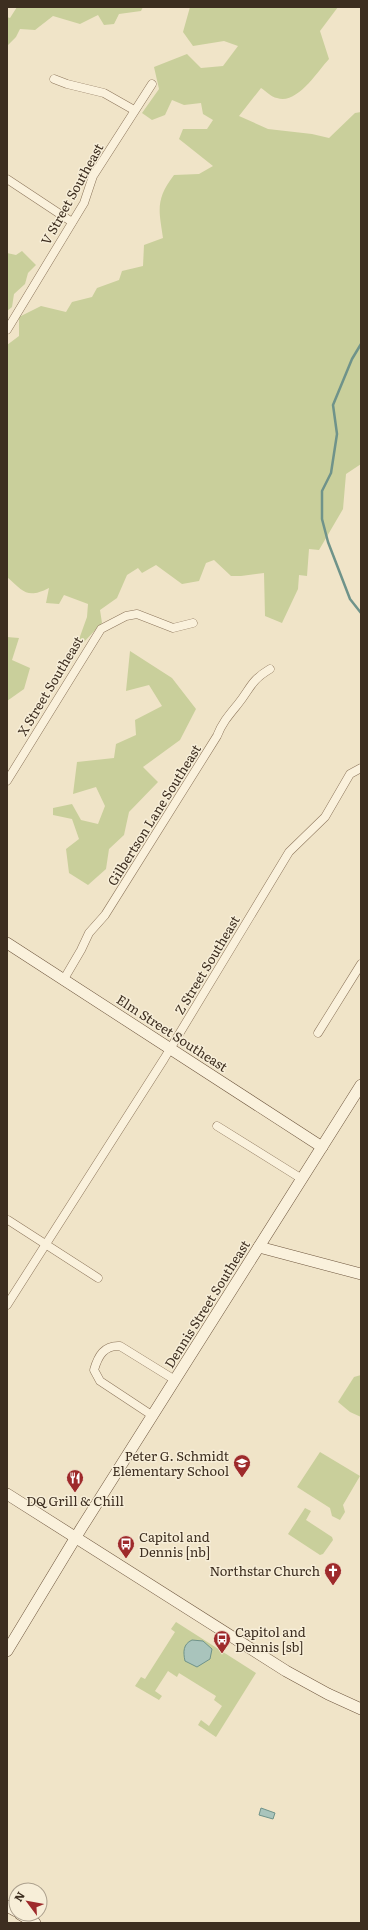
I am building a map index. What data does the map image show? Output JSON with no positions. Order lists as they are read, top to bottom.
{
  "streets": {
    "street": [
      "V Street Southeast",
      "X Street Southeast",
      "Gilbertson Lane Southeast",
      "Z Street Southeast",
      "Elm Street Southeast",
      "Dennis Street Southeast"
    ]
  },
  "crossings": [
    ["Gilbertson Lane Southeast", "Elm Street Southeast"],
    ["Z Street Southeast", "Elm Street Southeast"],
    ["Elm Street Southeast", "Dennis Street Southeast"]
  ],
  "places": {
    "school or university": ["Peter G. Schmidt Elementary School"],
    "restaurant": ["DQ Grill & Chill"],
    "bus stop": ["Capitol and Dennis [nb]", "Capitol and Dennis [sb]"],
    "church": ["Northstar Church"]
  },
  "north": "top left"
}
